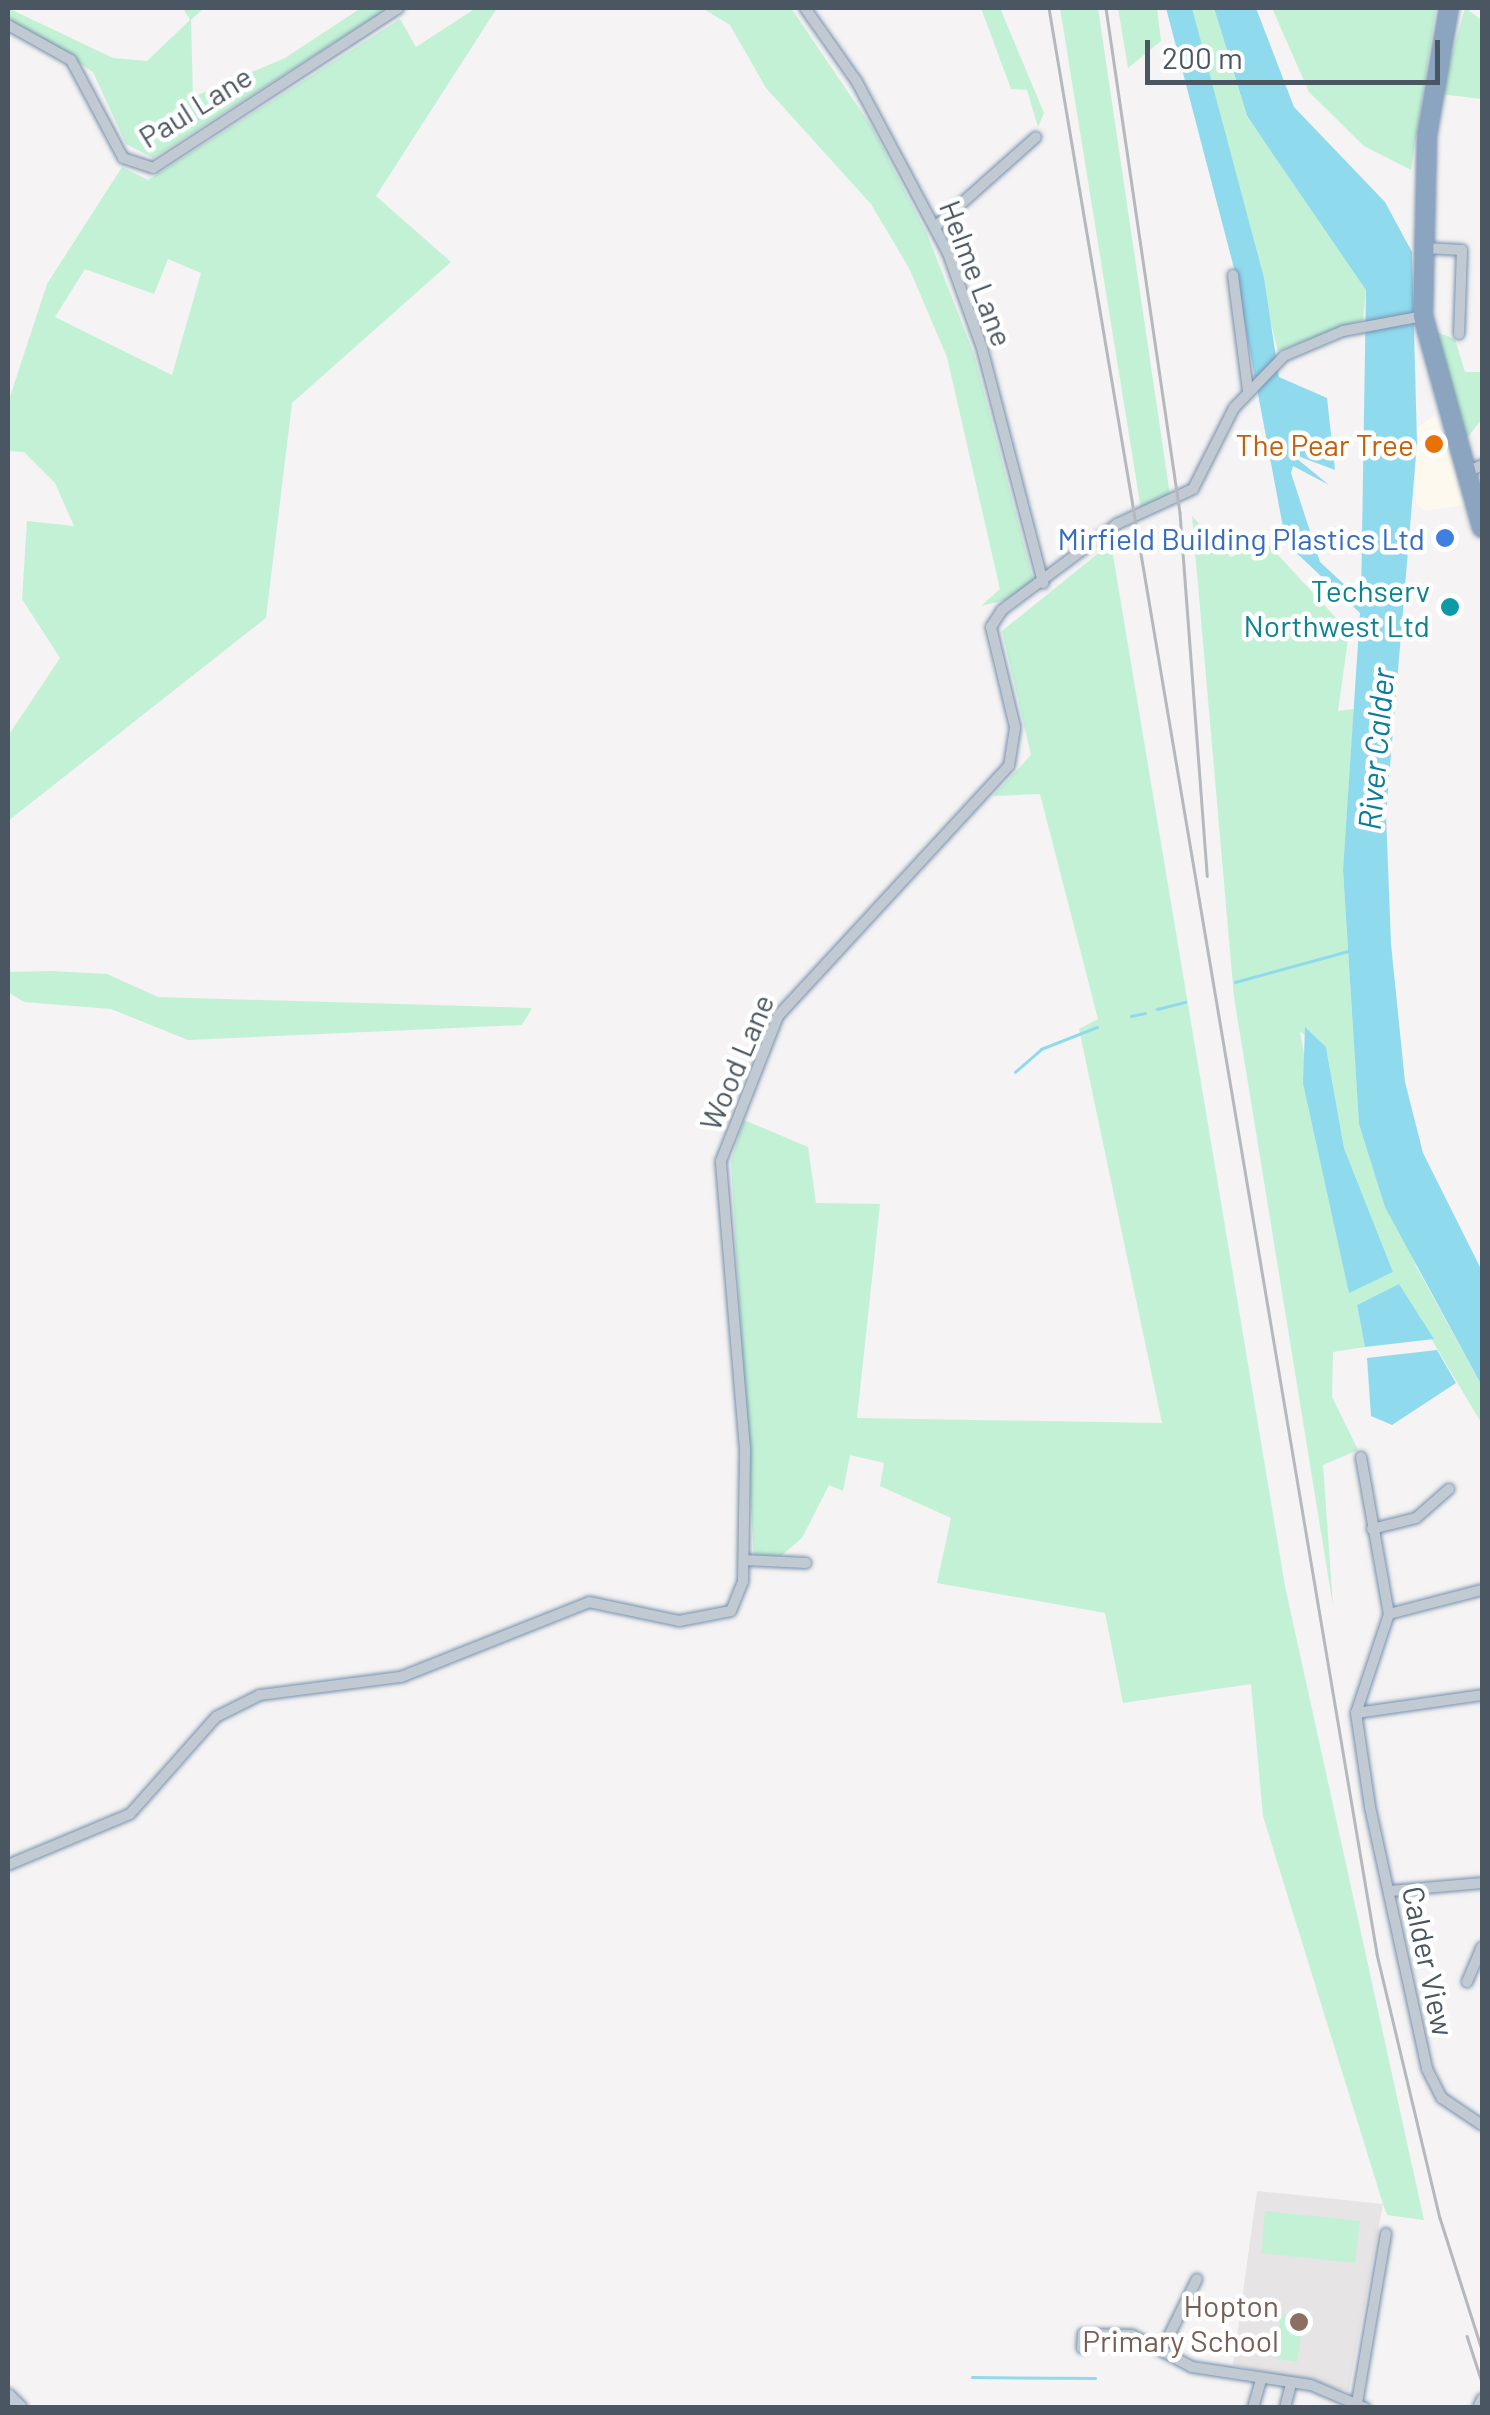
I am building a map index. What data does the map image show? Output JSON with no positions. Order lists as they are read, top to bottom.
{
  "streets": {
    "street": [
      "Paul Lane",
      "Helme Lane",
      "Wood Lane",
      "Calder View"
    ]
  },
  "crossings": [
    ["Helme Lane", "Wood Lane"]
  ],
  "water": ["River Calder"],
  "places": [
    "The Pear Tree",
    "Mirfield Building Plastics Ltd",
    "Techserv Northwest Ltd",
    "Hopton Primary School"
  ],
  "scale_bar": "200 m"
}
